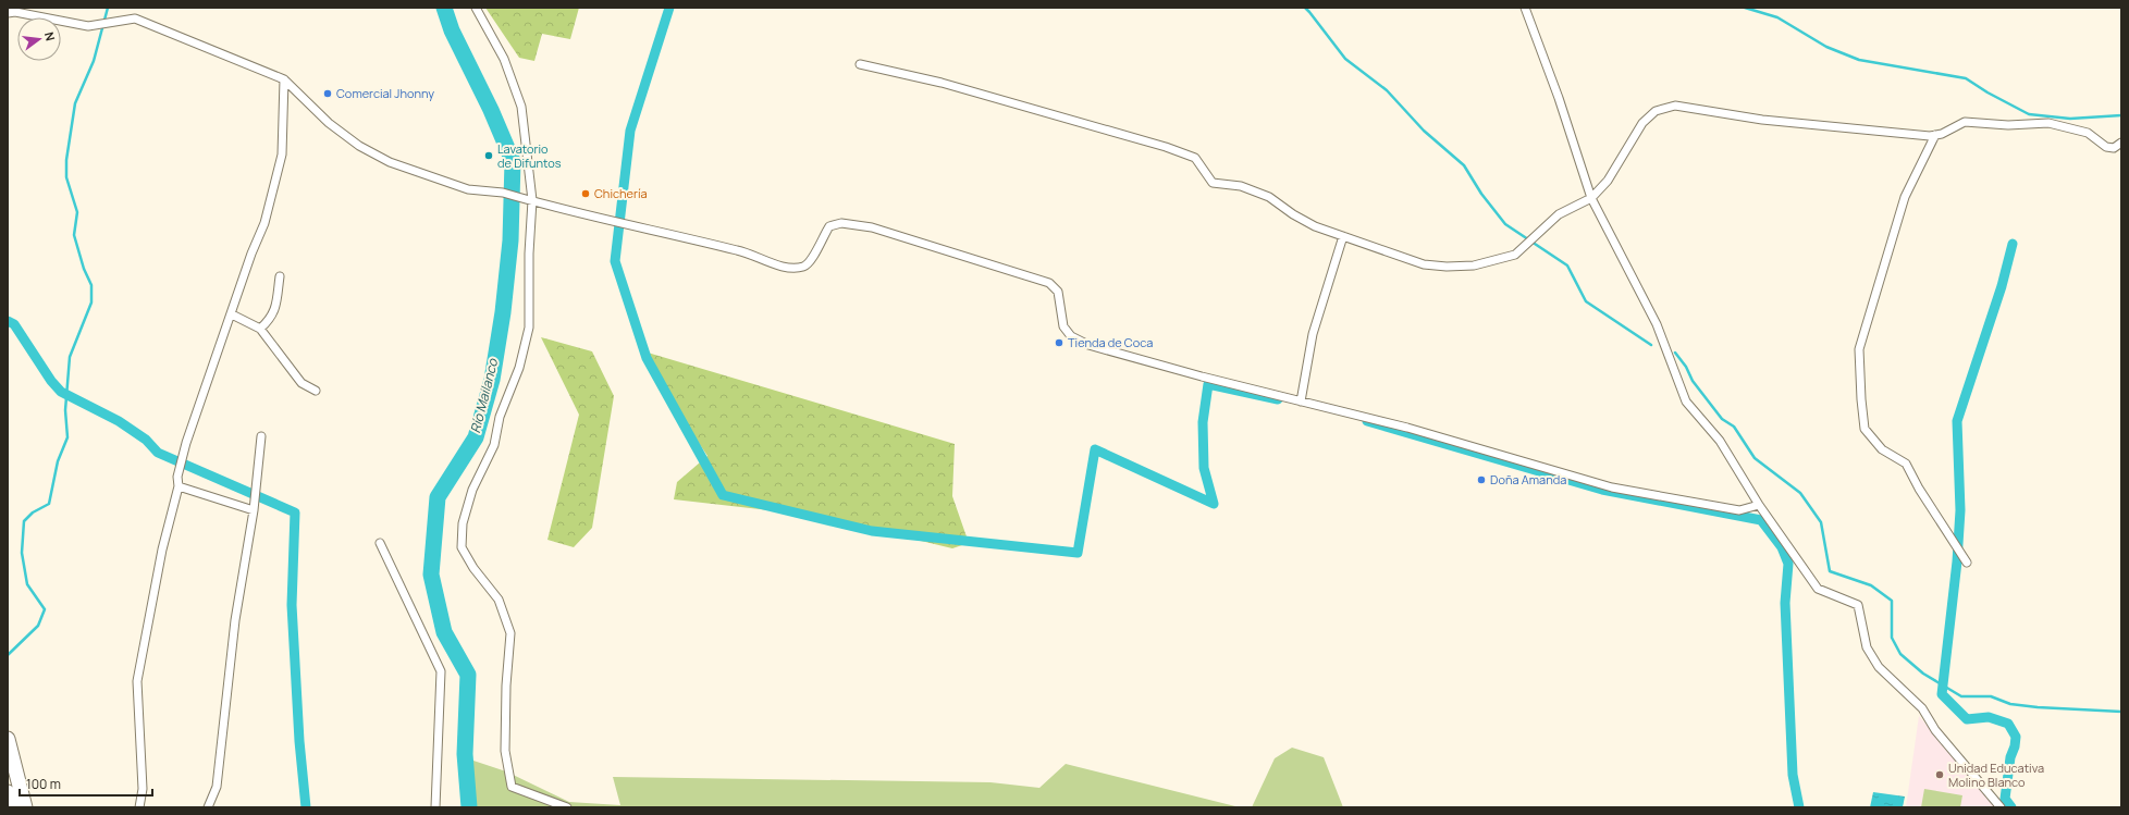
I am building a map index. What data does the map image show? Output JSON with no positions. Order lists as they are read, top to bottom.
{
  "water": ["Río Mailanco"],
  "places": [
    "Comercial Jhonny",
    "Lavatorio de Difuntos",
    "Chichería",
    "Tienda de Coca",
    "Doña Amanda",
    "Unidad Educativa Molino Blanco"
  ],
  "scale_bar": "100 m",
  "north": "right"
}
